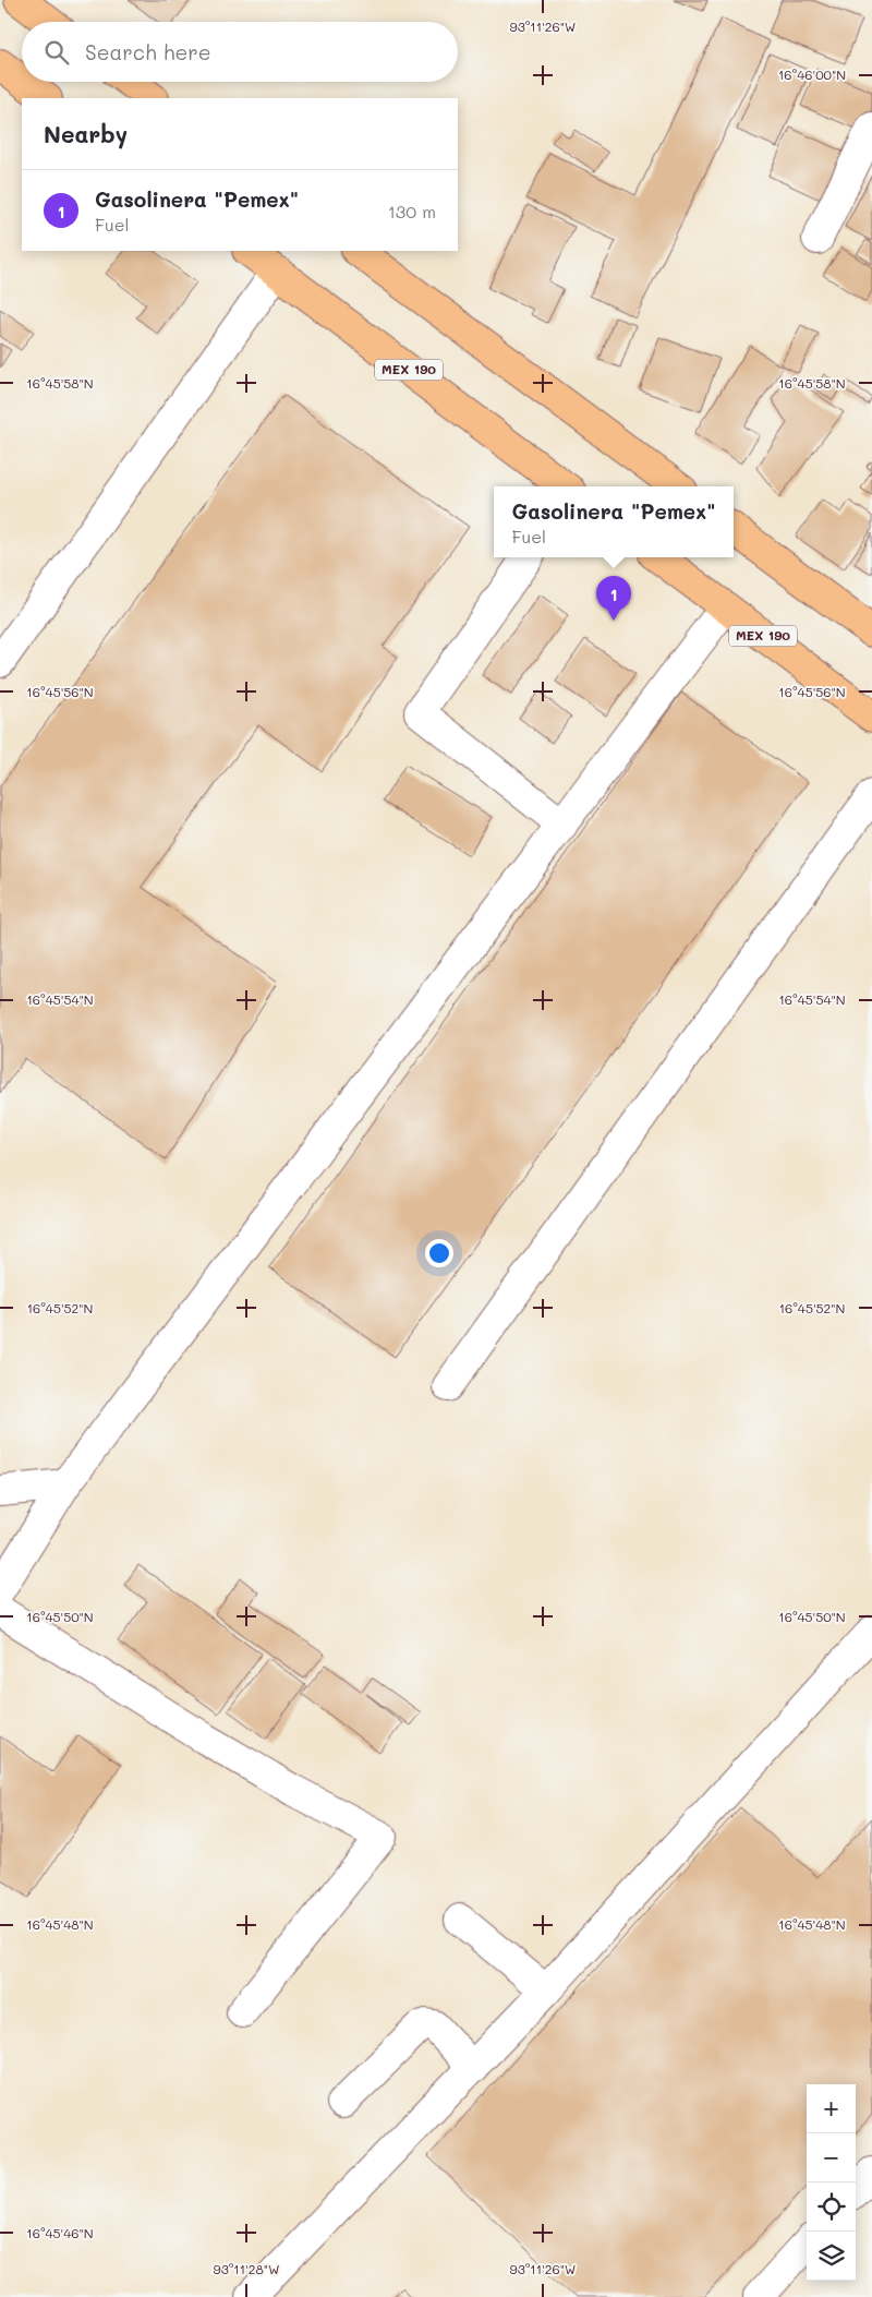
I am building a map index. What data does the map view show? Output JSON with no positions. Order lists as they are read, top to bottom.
{
  "streets": {
    "main road": ["MEX 190"]
  },
  "page": {
    "search": "Search here",
    "heading": "Nearby",
    "list": [
      {
        "mark": "1",
        "name": "Gasolinera \"Pemex\"",
        "note": "Fuel",
        "value": "130 m"
      }
    ],
    "popup": ["Gasolinera \"Pemex\"", "Fuel"],
    "pins": "1",
    "map_buttons": ["+", "−"]
  },
  "coordinates": [
    "93°11'26\"W",
    "16°46'00\"N",
    "16°45'58\"N",
    "16°45'56\"N",
    "16°45'54\"N",
    "16°45'52\"N",
    "16°45'50\"N",
    "16°45'48\"N",
    "16°45'46\"N",
    "93°11'28\"W"
  ]
}
